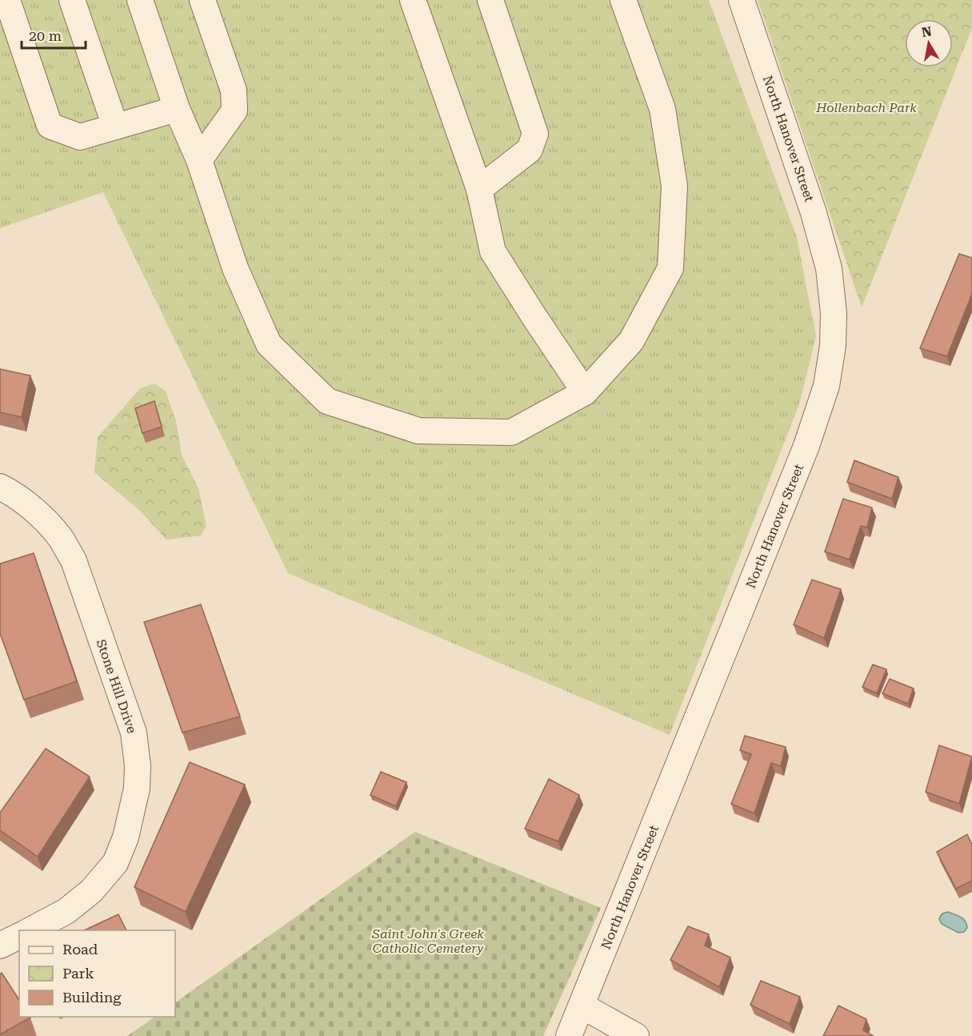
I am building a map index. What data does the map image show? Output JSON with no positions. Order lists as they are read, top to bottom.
{
  "streets": {
    "street": ["North Hanover Street", "Stone Hill Drive"]
  },
  "parks": ["Hollenbach Park", "Saint John's Greek Catholic Cemetery"],
  "legend": ["Road", "Park", "Building"],
  "scale_bar": "20 m",
  "north": "top"
}
